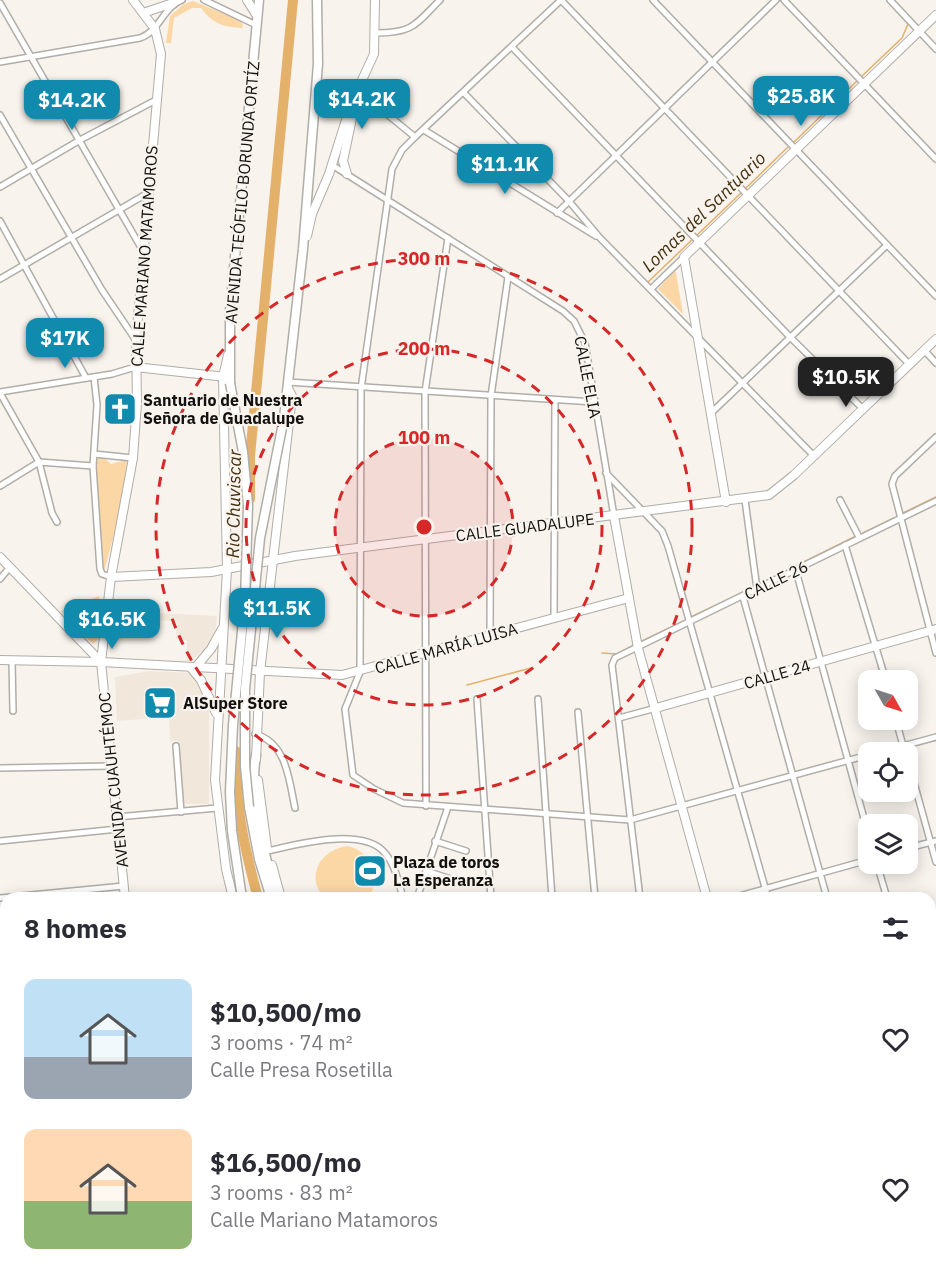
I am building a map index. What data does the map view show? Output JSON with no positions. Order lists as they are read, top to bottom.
{
  "streets": {
    "main road": ["AVENIDA TEÓFILO BORUNDA ORTÍZ"],
    "street": [
      "CALLE MARIANO MATAMOROS",
      "CALLE ELIA",
      "CALLE GUADALUPE",
      "CALLE 26",
      "CALLE MARÍA LUISA",
      "CALLE 24",
      "AVENIDA CUAUHTÉMOC"
    ]
  },
  "crossings": [
    ["CALLE MARIANO MATAMOROS", "CALLE GUADALUPE"],
    ["CALLE MARIANO MATAMOROS", "CALLE MARÍA LUISA"],
    ["CALLE MARIANO MATAMOROS", "AVENIDA CUAUHTÉMOC"],
    ["CALLE ELIA", "CALLE GUADALUPE"],
    ["CALLE ELIA", "CALLE 26"],
    ["CALLE ELIA", "CALLE MARÍA LUISA"],
    ["CALLE ELIA", "CALLE 24"],
    ["CALLE 26", "CALLE 24"],
    ["CALLE MARÍA LUISA", "AVENIDA CUAUHTÉMOC"]
  ],
  "water": ["Lomas del Santuario", "Rio Chuviscar"],
  "places": {
    "church": ["Santuario de Nuestra Señora de Guadalupe"],
    "supermarket": ["AlSuper Store"],
    "sports": ["Plaza de toros La Esperanza"]
  },
  "north": "bottom right",
  "page": {
    "price": [
      "$25.8K",
      "$14.2K",
      "$14.2K",
      "$11.1K",
      "$17K",
      "$10.5K",
      "$11.5K",
      "$16.5K"
    ],
    "heading": "8 homes",
    "list": [
      {
        "name": "$10,500/mo",
        "note": "3 rooms · 74 m² · Calle Presa Rosetilla"
      },
      {
        "name": "$16,500/mo",
        "note": "3 rooms · 83 m² · Calle Mariano Matamoros"
      }
    ]
  },
  "rings": ["300 m", "200 m", "100 m"]
}
